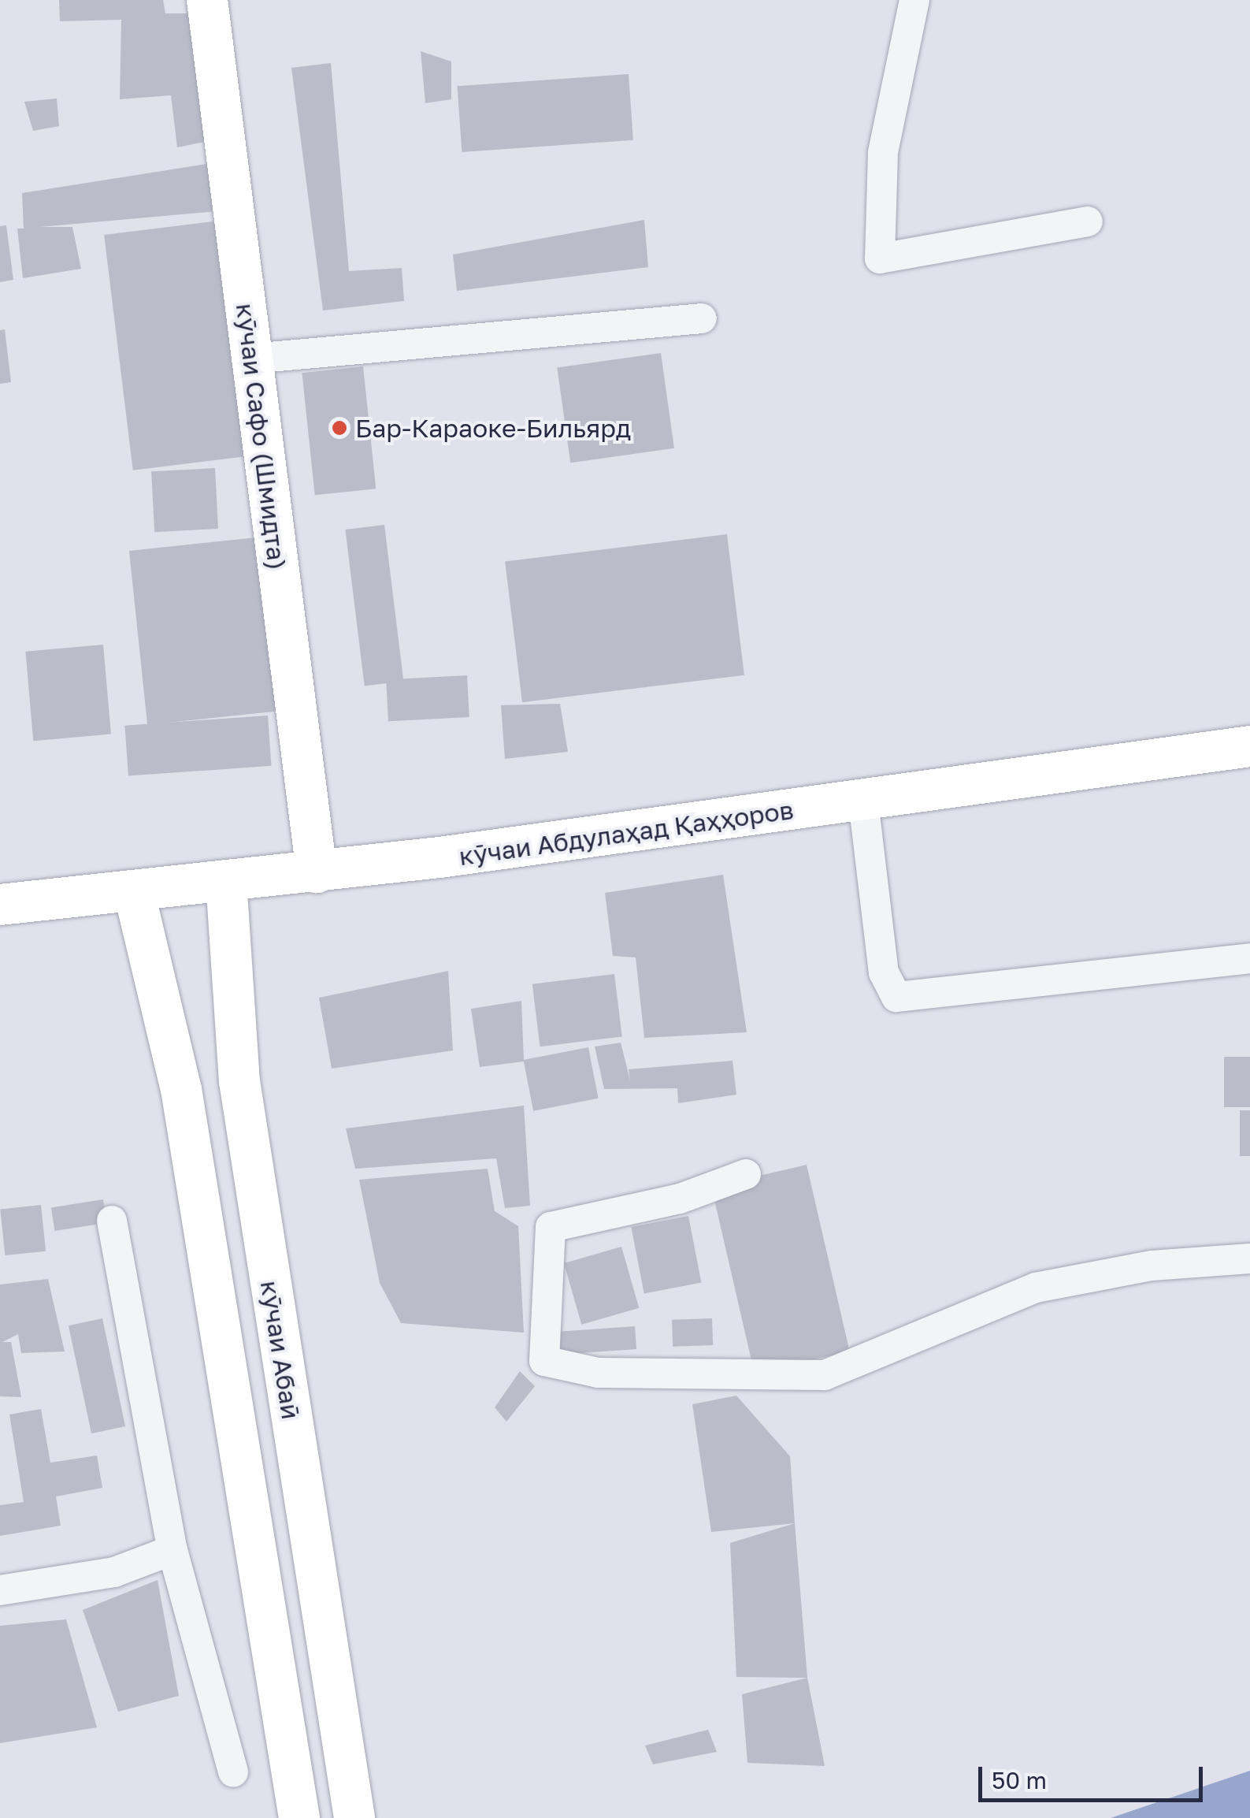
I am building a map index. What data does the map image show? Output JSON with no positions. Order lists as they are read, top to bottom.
{
  "streets": {
    "main road": ["кӯчаи Сафо (Шмидта)", "кӯчаи Абдулаҳад Қаҳҳоров", "кӯчаи Абаӣ"]
  },
  "crossings": [
    ["кӯчаи Сафо (Шмидта)", "кӯчаи Абдулаҳад Қаҳҳоров"],
    ["кӯчаи Абдулаҳад Қаҳҳоров", "кӯчаи Абаӣ"]
  ],
  "places": ["Бар-Караоке-Бильярд"],
  "scale_bar": "50 m"
}
